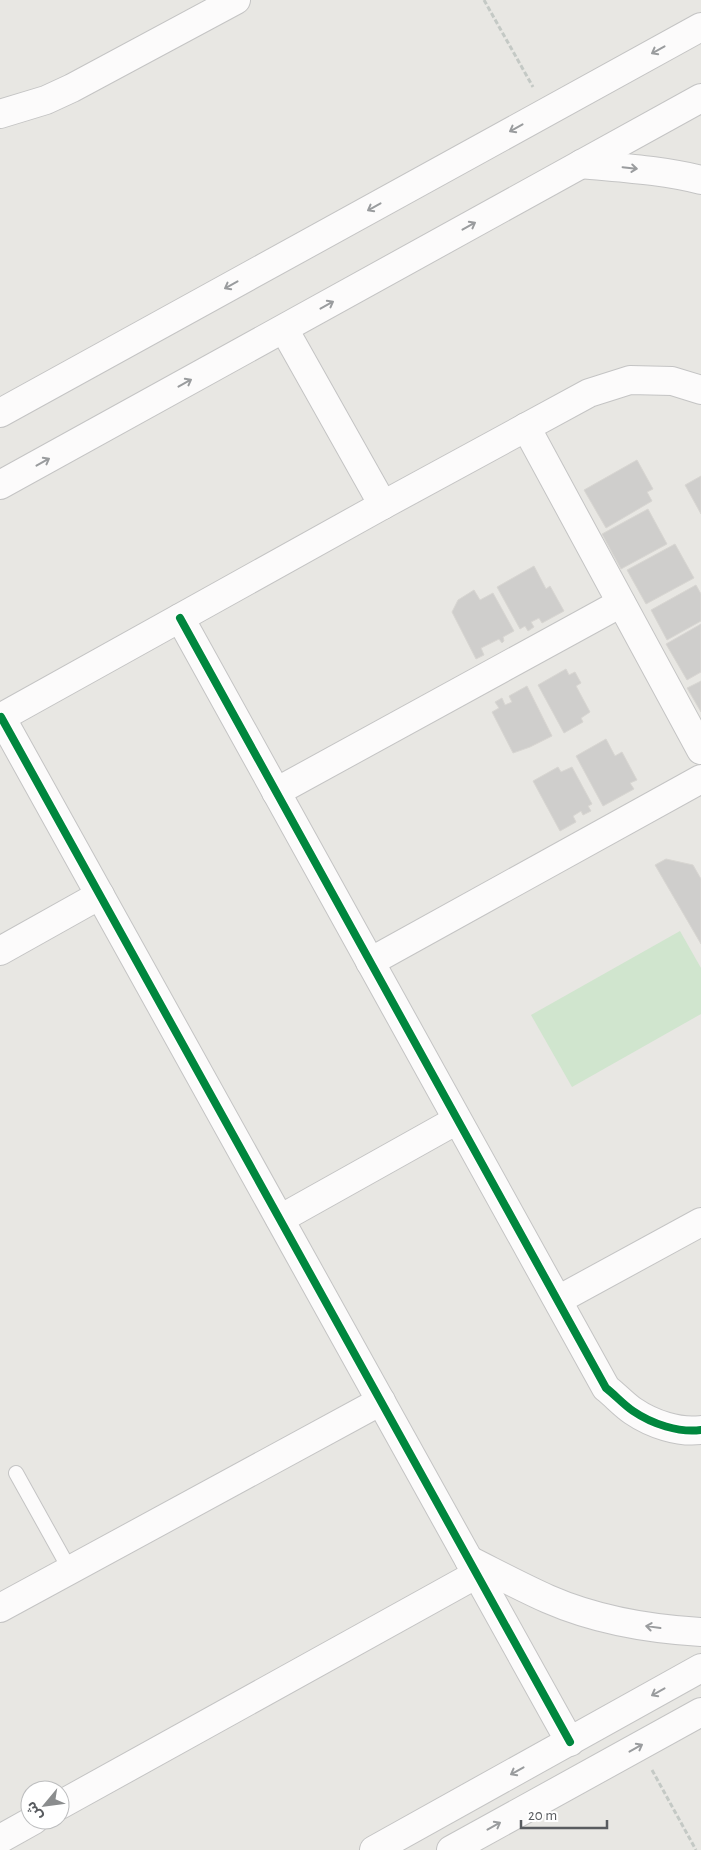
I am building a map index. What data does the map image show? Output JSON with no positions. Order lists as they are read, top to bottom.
{
  "scale_bar": "20 m",
  "north": "bottom left"
}
